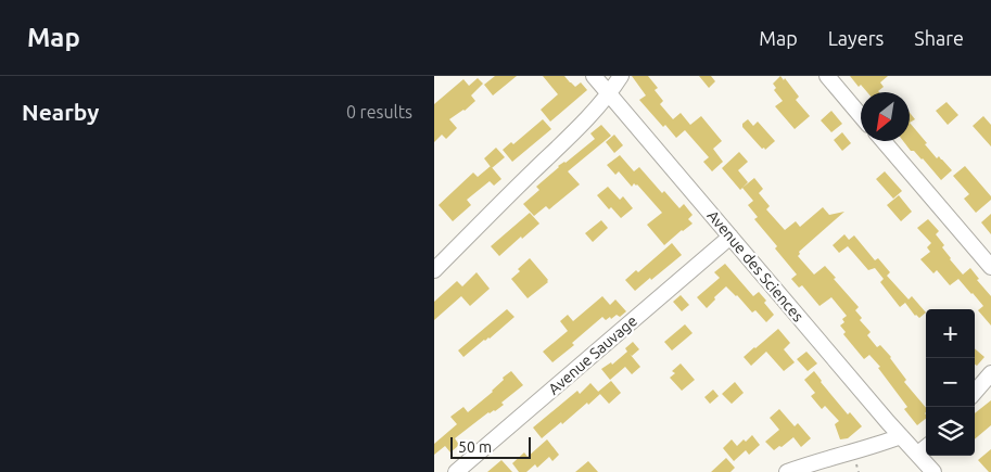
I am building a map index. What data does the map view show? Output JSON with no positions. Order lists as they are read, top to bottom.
{
  "streets": {
    "street": ["Avenue des Sciences", "Avenue Sauvage"]
  },
  "crossings": [
    ["Avenue des Sciences", "Avenue Sauvage"]
  ],
  "scale_bar": "50 m",
  "north": "bottom left",
  "page": {
    "header": "Map",
    "nav": ["Map", "Layers", "Share"],
    "heading": ["Nearby", "0 results"],
    "map_buttons": ["+", "−"],
    "scale": "50 m"
  }
}
